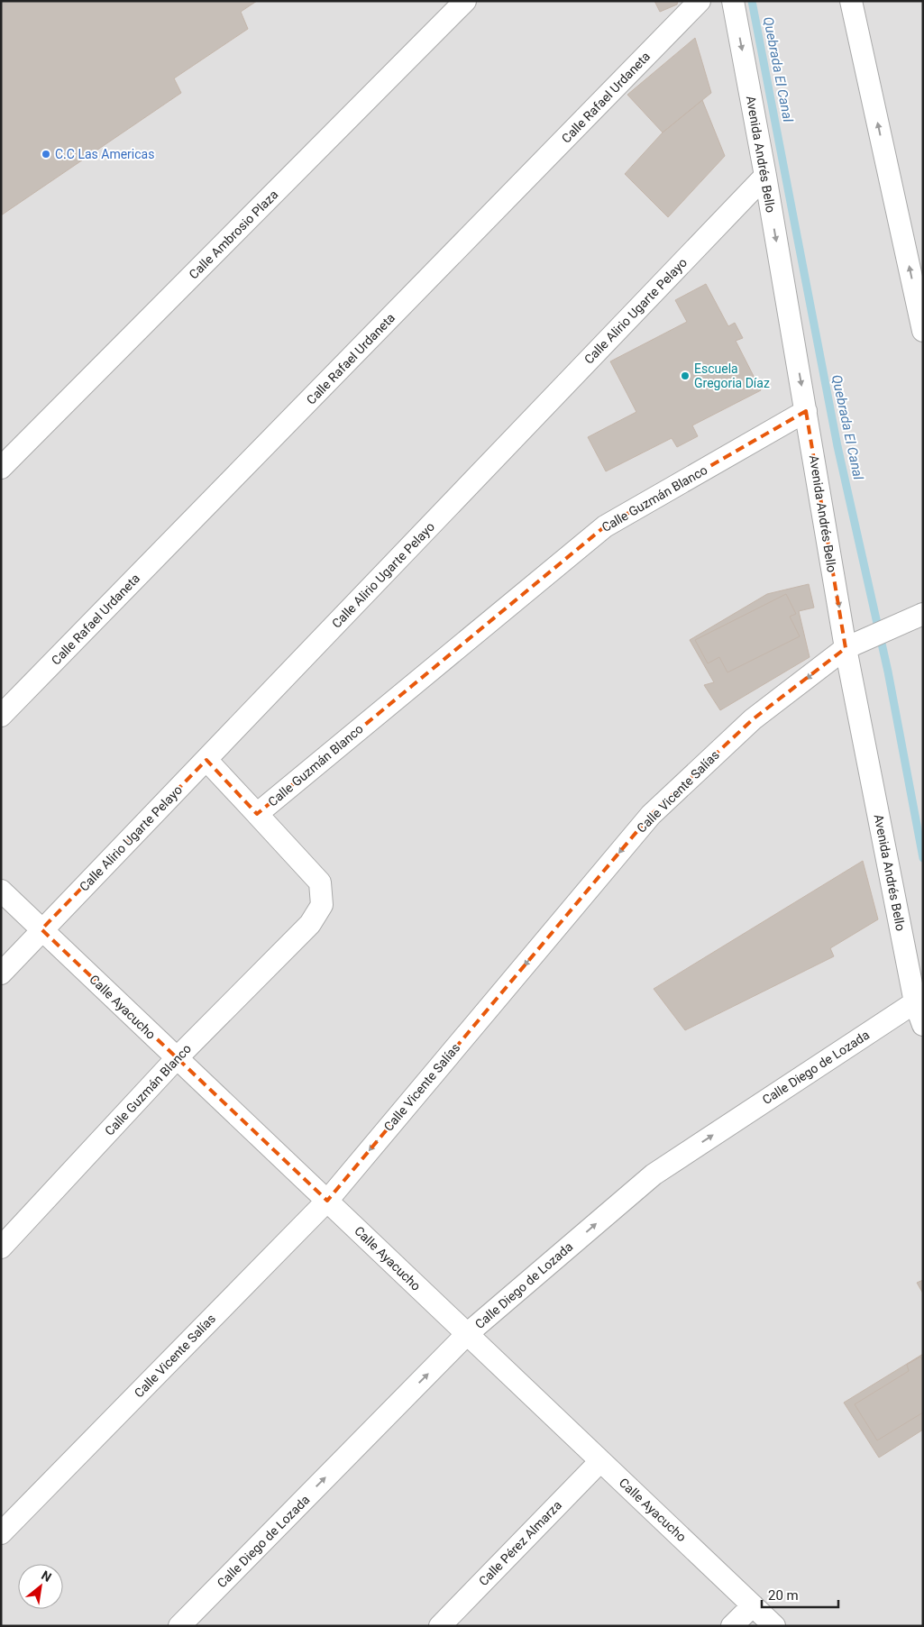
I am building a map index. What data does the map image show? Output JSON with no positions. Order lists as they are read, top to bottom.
{
  "streets": {
    "street": [
      "Calle Rafael Urdaneta",
      "Avenida Andrés Bello",
      "Calle Ambrosio Plaza",
      "Calle Alirio Ugarte Pelayo",
      "Calle Guzmán Blanco",
      "Calle Vicente Salías",
      "Calle Ayacucho",
      "Calle Diego de Lozada",
      "Calle Pérez Almarza"
    ]
  },
  "crossings": [
    ["Avenida Andrés Bello", "Calle Alirio Ugarte Pelayo"],
    ["Avenida Andrés Bello", "Calle Guzmán Blanco"],
    ["Avenida Andrés Bello", "Calle Vicente Salías"],
    ["Avenida Andrés Bello", "Calle Diego de Lozada"],
    ["Calle Alirio Ugarte Pelayo", "Calle Ayacucho"],
    ["Calle Guzmán Blanco", "Calle Ayacucho"],
    ["Calle Vicente Salías", "Calle Ayacucho"],
    ["Calle Ayacucho", "Calle Diego de Lozada"],
    ["Calle Ayacucho", "Calle Pérez Almarza"]
  ],
  "one_way": ["Calle Vicente Salías", "Calle Diego de Lozada"],
  "water": ["Quebrada El Canal"],
  "places": ["C.C Las Americas", "Escuela Gregoria Díaz"],
  "scale_bar": "20 m",
  "north": "top right"
}
